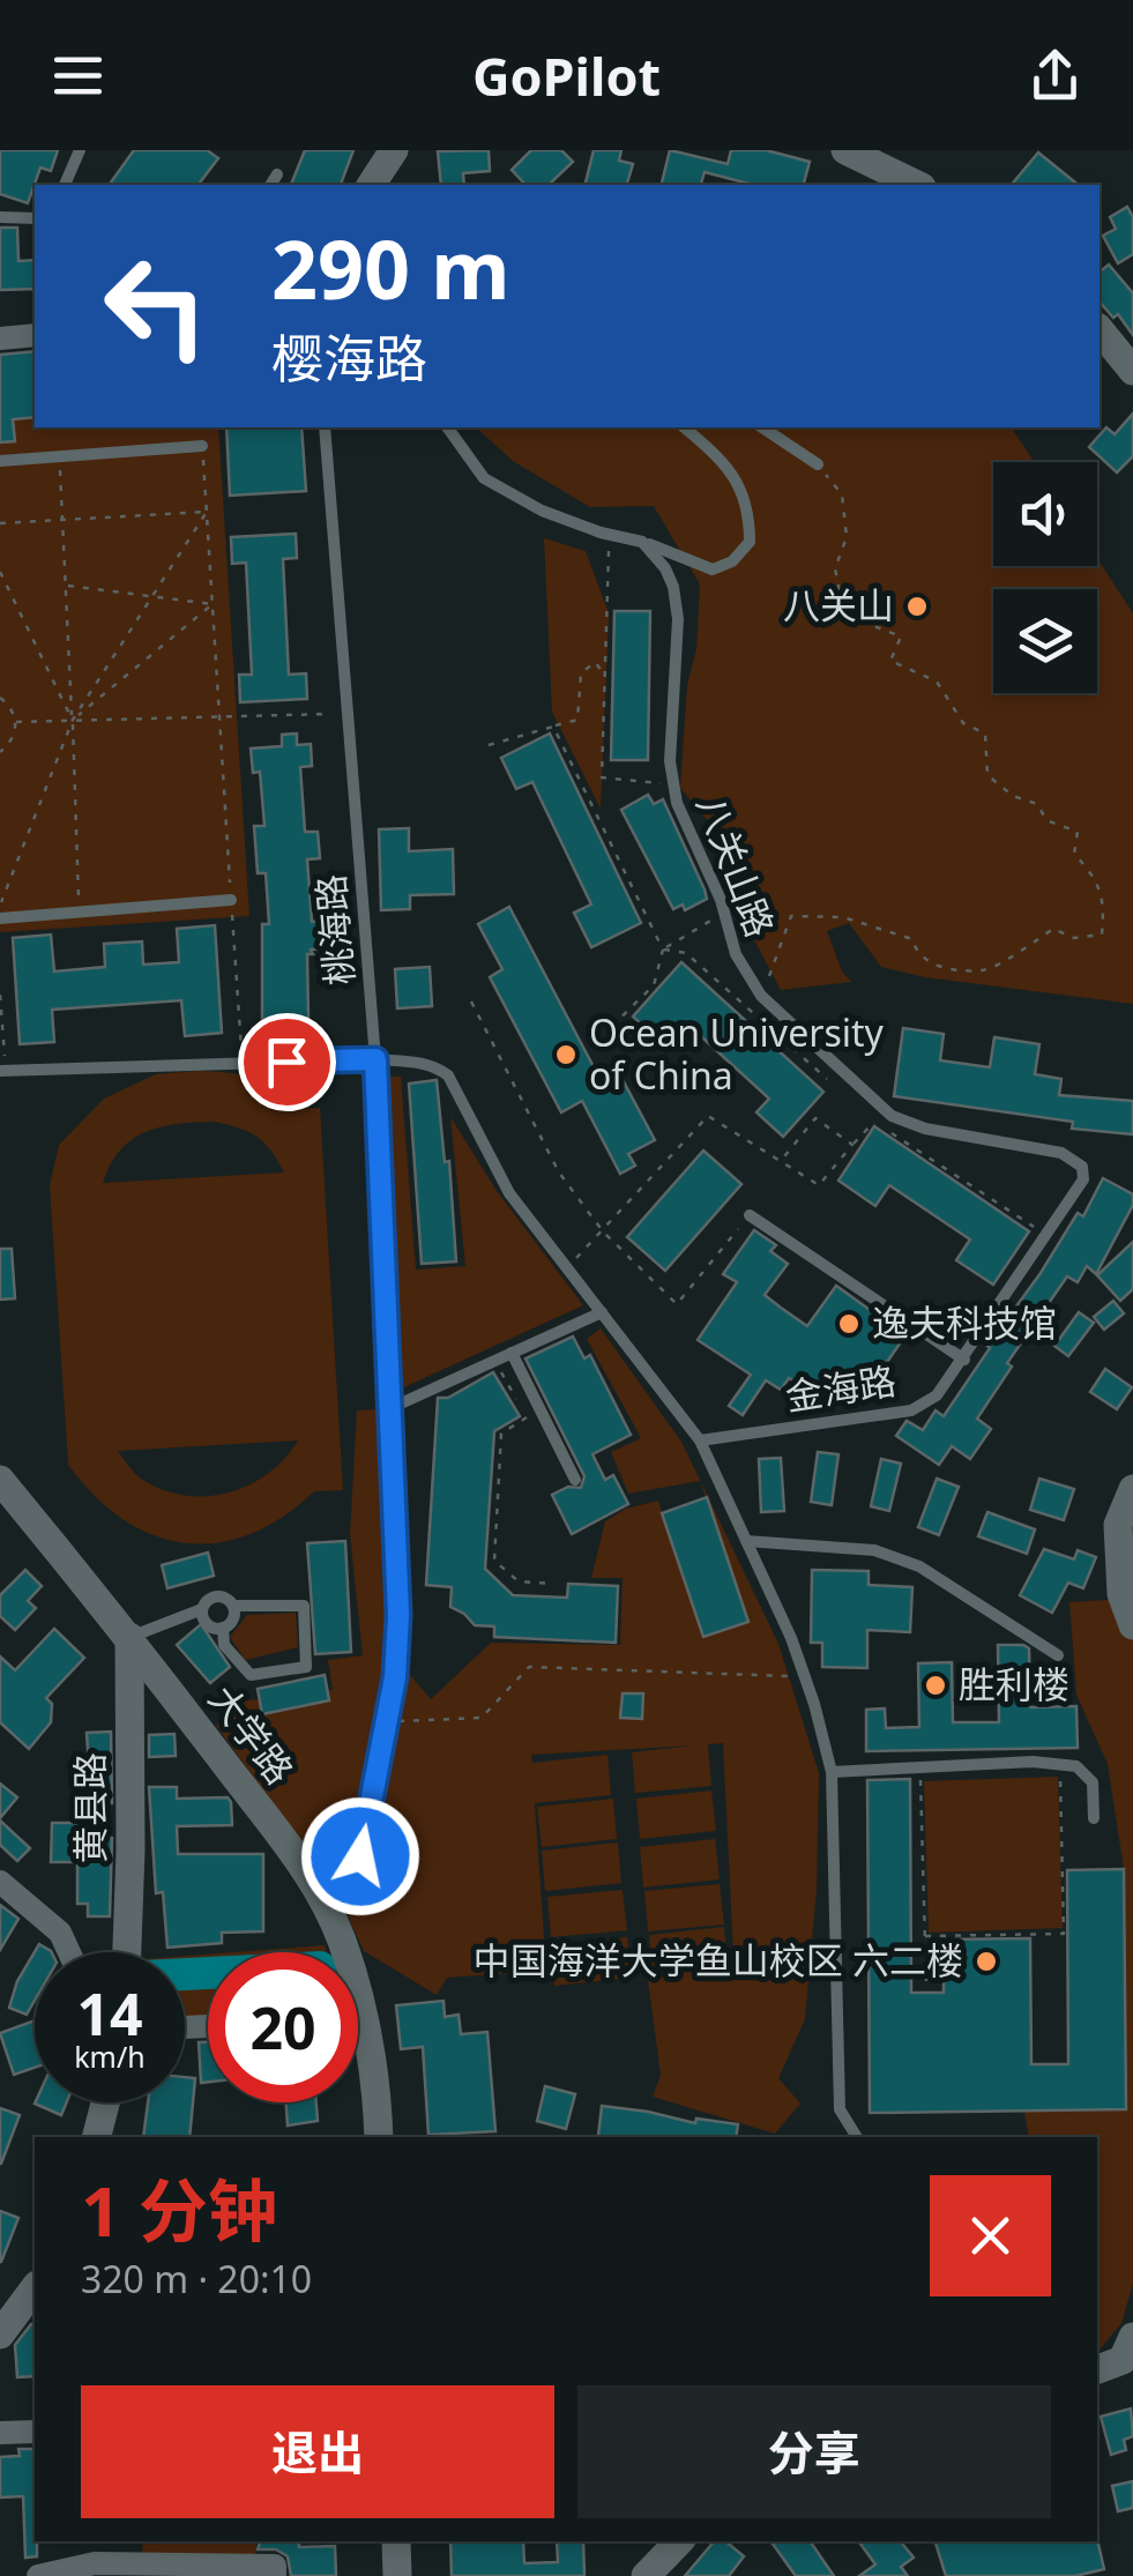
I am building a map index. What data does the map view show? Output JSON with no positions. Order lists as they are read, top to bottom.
{
  "streets": {
    "main road": ["大学路", "黄县路"],
    "lane": ["八关山路", "桃海路", "金海路"]
  },
  "crossings": [
    ["八关山路", "金海路"],
    ["桃海路", "大学路"],
    ["大学路", "黄县路"]
  ],
  "places": [
    "八关山",
    "Ocean University of China",
    "逸夫科技馆",
    "胜利楼",
    "中国海洋大学鱼山校区 六二楼"
  ],
  "page": {
    "header": "GoPilot",
    "turn": ["290 m", "樱海路"],
    "speed": "14 km/h",
    "limit": "20",
    "heading": ["1 分钟", "320 m · 20:10"],
    "buttons": ["退出", "分享"]
  }
}
